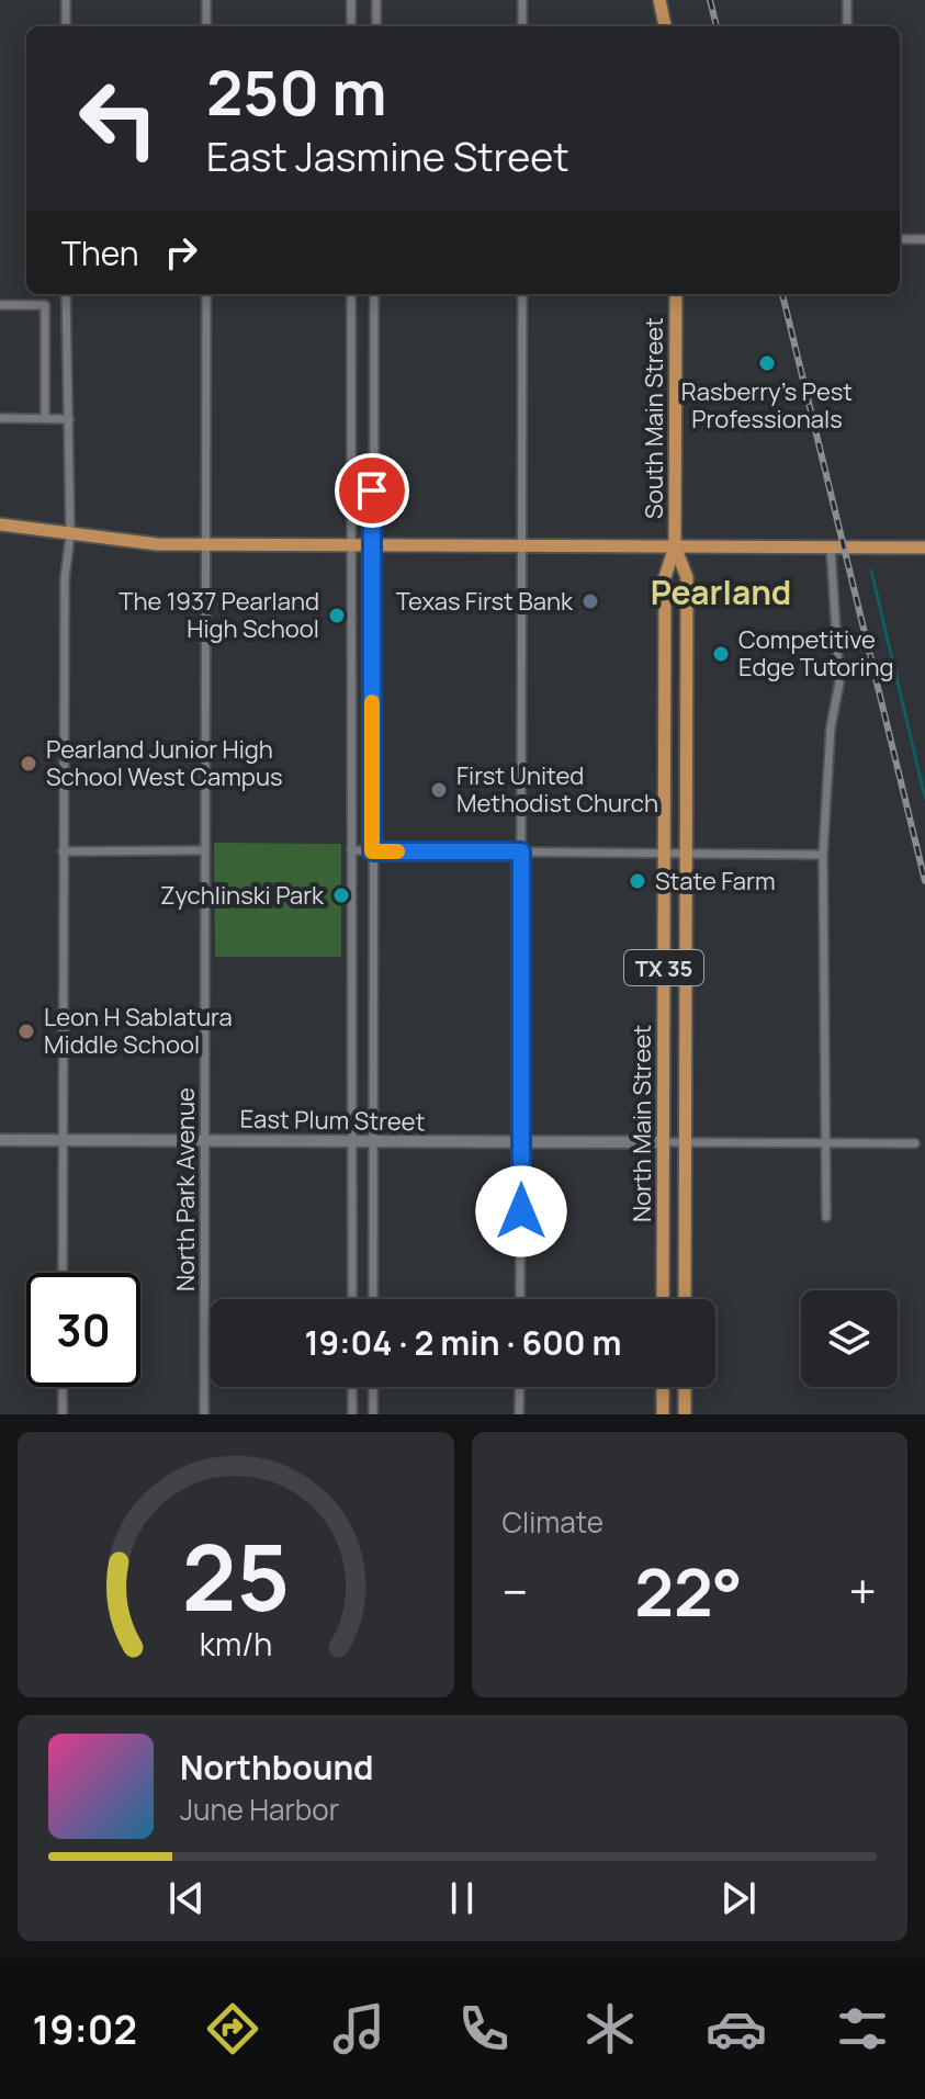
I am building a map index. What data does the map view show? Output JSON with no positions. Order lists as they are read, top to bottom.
{
  "streets": {
    "main road": ["South Main Street", "TX 35", "North Main Street"],
    "street": ["East Plum Street", "North Park Avenue"]
  },
  "crossings": [
    ["South Main Street", "North Main Street"],
    ["East Plum Street", "North Main Street"],
    ["East Plum Street", "North Park Avenue"]
  ],
  "districts": ["Pearland"],
  "places": [
    "Rasberry's Pest Professionals",
    "Texas First Bank",
    "The 1937 Pearland High School",
    "Competitive Edge Tutoring",
    "Pearland Junior High School West Campus",
    "First United Methodist Church",
    "State Farm",
    "Zychlinski Park",
    "Leon H Sablatura Middle School"
  ],
  "page": {
    "turn": ["250 m", "East Jasmine Street"],
    "then": "Then",
    "limit": "30",
    "trip": "19:04 · 2 min · 600 m",
    "tile": "Climate",
    "heat": ["−", "22°", "+"],
    "song": ["Northbound", "June Harbor"],
    "tabs": "19:02",
    "gauge": ["25", "km/h"]
  }
}
